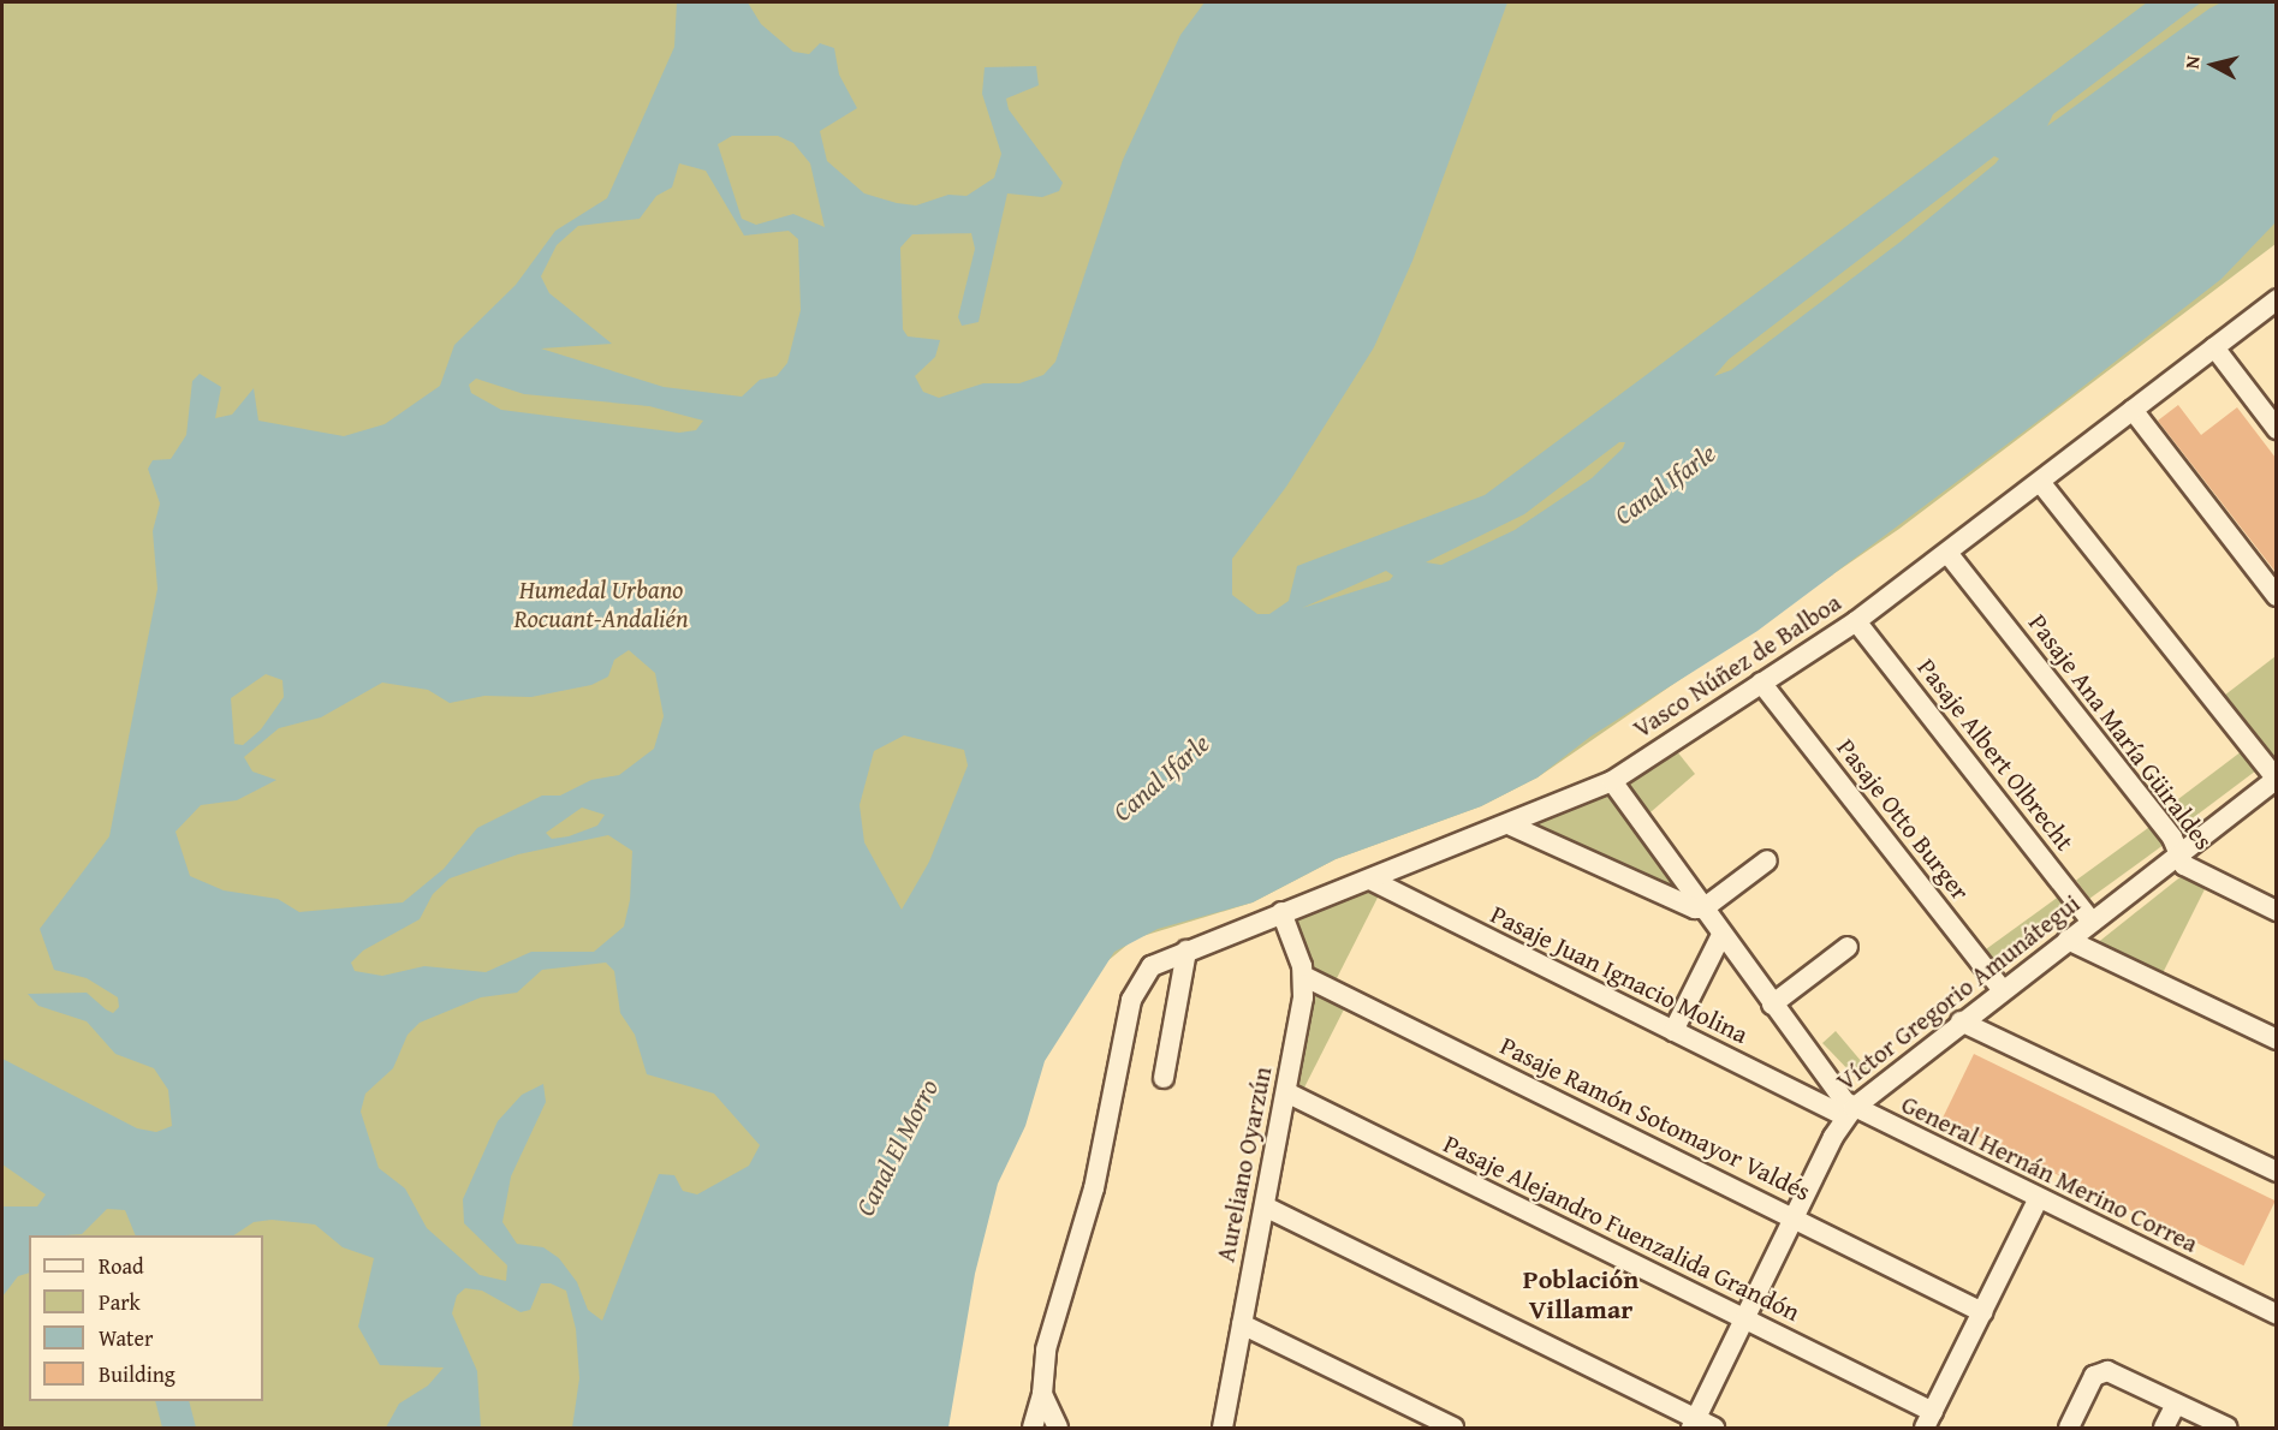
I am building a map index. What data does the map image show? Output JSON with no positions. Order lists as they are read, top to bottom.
{
  "streets": {
    "street": [
      "Vasco Núñez de Balboa",
      "Pasaje Ana María Güiraldes",
      "Pasaje Albert Olbrecht",
      "Pasaje Otto Burger",
      "Pasaje Juan Ignacio Molina",
      "Víctor Gregorio Amunátegui",
      "Pasaje Ramón Sotomayor Valdés",
      "Aureliano Oyarzún",
      "General Hernán Merino Correa",
      "Pasaje Alejandro Fuenzalida Grandón"
    ]
  },
  "crossings": [
    ["Vasco Núñez de Balboa", "Pasaje Ana María Güiraldes"],
    ["Vasco Núñez de Balboa", "Pasaje Albert Olbrecht"],
    ["Vasco Núñez de Balboa", "Pasaje Otto Burger"],
    ["Vasco Núñez de Balboa", "Pasaje Juan Ignacio Molina"],
    ["Vasco Núñez de Balboa", "Aureliano Oyarzún"],
    ["Vasco Núñez de Balboa", "General Hernán Merino Correa"],
    ["Pasaje Ana María Güiraldes", "Víctor Gregorio Amunátegui"],
    ["Pasaje Albert Olbrecht", "Víctor Gregorio Amunátegui"],
    ["Pasaje Otto Burger", "Víctor Gregorio Amunátegui"],
    ["Pasaje Juan Ignacio Molina", "Víctor Gregorio Amunátegui"],
    ["Pasaje Juan Ignacio Molina", "General Hernán Merino Correa"],
    ["Víctor Gregorio Amunátegui", "Pasaje Ramón Sotomayor Valdés"],
    ["Víctor Gregorio Amunátegui", "General Hernán Merino Correa"],
    ["Víctor Gregorio Amunátegui", "Pasaje Alejandro Fuenzalida Grandón"],
    ["Pasaje Ramón Sotomayor Valdés", "Aureliano Oyarzún"],
    ["Aureliano Oyarzún", "Pasaje Alejandro Fuenzalida Grandón"]
  ],
  "districts": ["Población Villamar"],
  "water": ["Canal Ifarle", "Canal El Morro"],
  "parks": ["Humedal Urbano Rocuant-Andalién"],
  "legend": [
    "Road",
    "Park",
    "Water",
    "Building"
  ],
  "north": "left"
}
